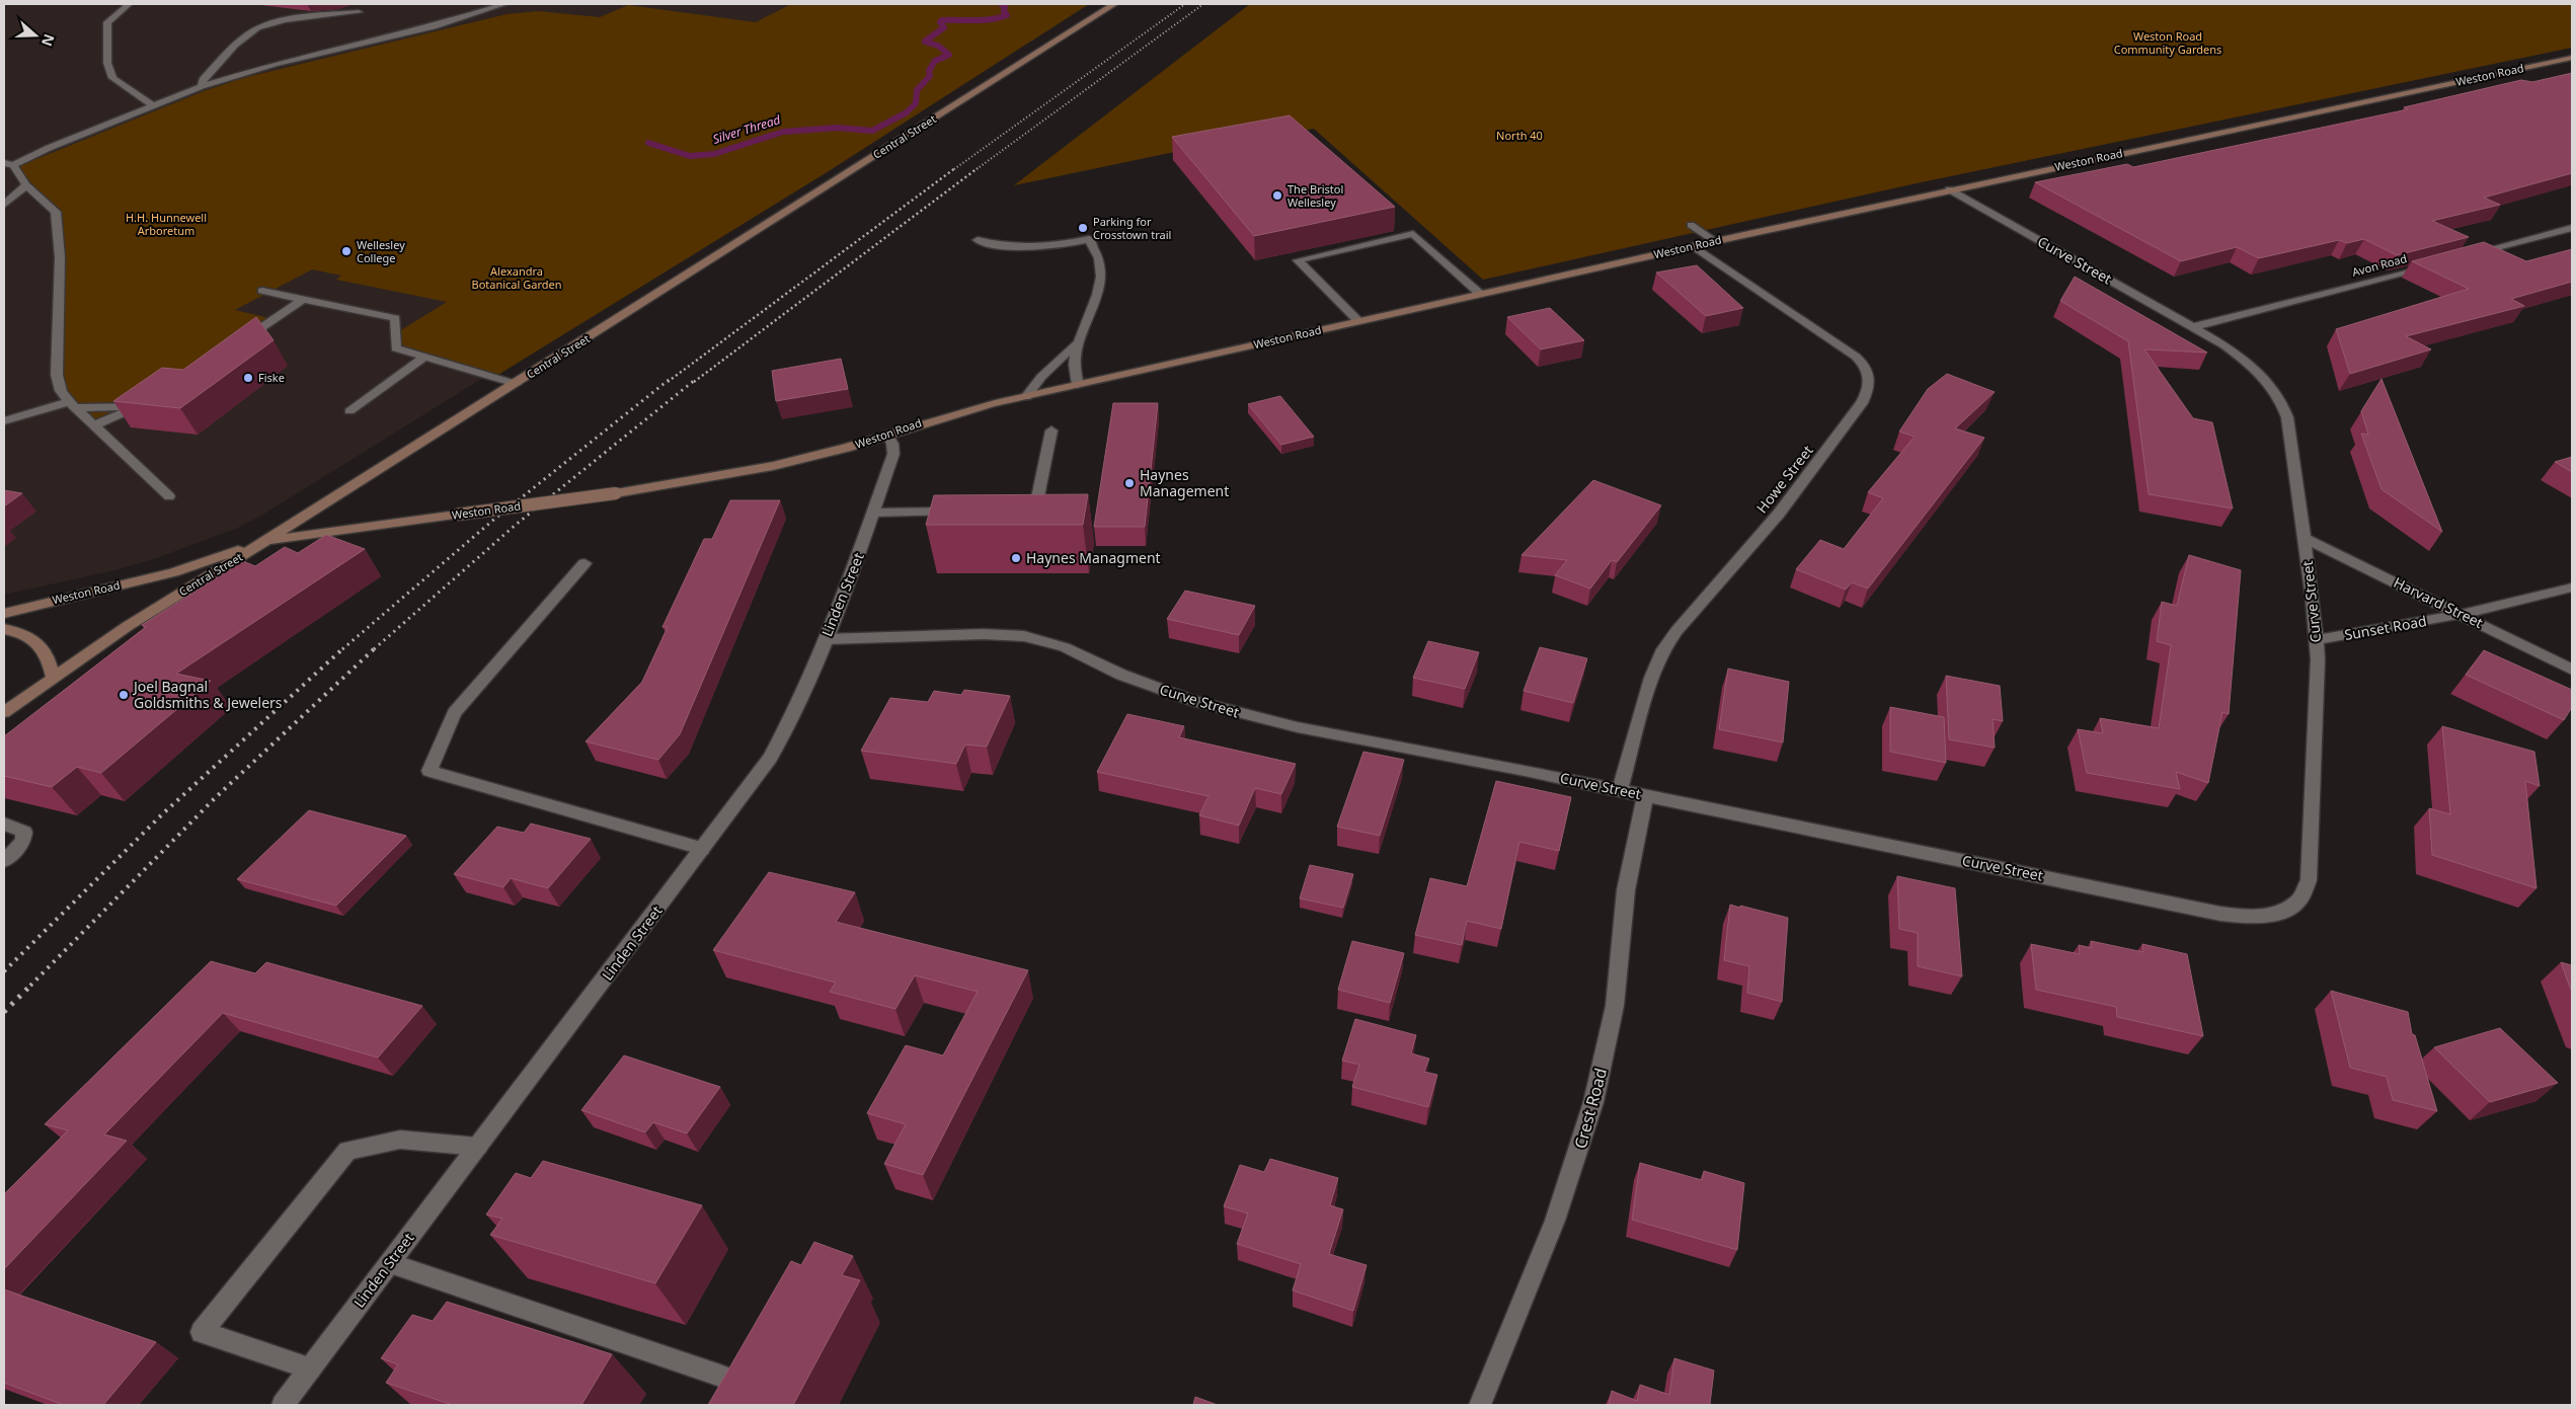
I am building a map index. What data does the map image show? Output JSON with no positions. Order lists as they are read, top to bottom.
{
  "streets": {
    "main road": ["Weston Road", "Central Street"],
    "street": [
      "Curve Street",
      "Avon Road",
      "Howe Street",
      "Linden Street",
      "Harvard Street",
      "Sunset Road",
      "Crest Road"
    ]
  },
  "crossings": [
    ["Weston Road", "Central Street"],
    ["Weston Road", "Curve Street"],
    ["Weston Road", "Howe Street"],
    ["Weston Road", "Linden Street"],
    ["Curve Street", "Avon Road"],
    ["Curve Street", "Howe Street"],
    ["Curve Street", "Linden Street"],
    ["Curve Street", "Harvard Street"],
    ["Curve Street", "Sunset Road"],
    ["Curve Street", "Crest Road"],
    ["Harvard Street", "Sunset Road"]
  ],
  "water": ["Silver Thread"],
  "parks": [
    "Weston Road Community Gardens",
    "North 40",
    "H.H. Hunnewell Arboretum",
    "Alexandra Botanical Garden"
  ],
  "places": [
    "The Bristol Wellesley",
    "Parking for Crosstown trail",
    "Wellesley College",
    "Fiske",
    "Haynes Management",
    "Haynes Managment",
    "Joel Bagnal Goldsmiths & Jewelers"
  ],
  "north": "right"
}
